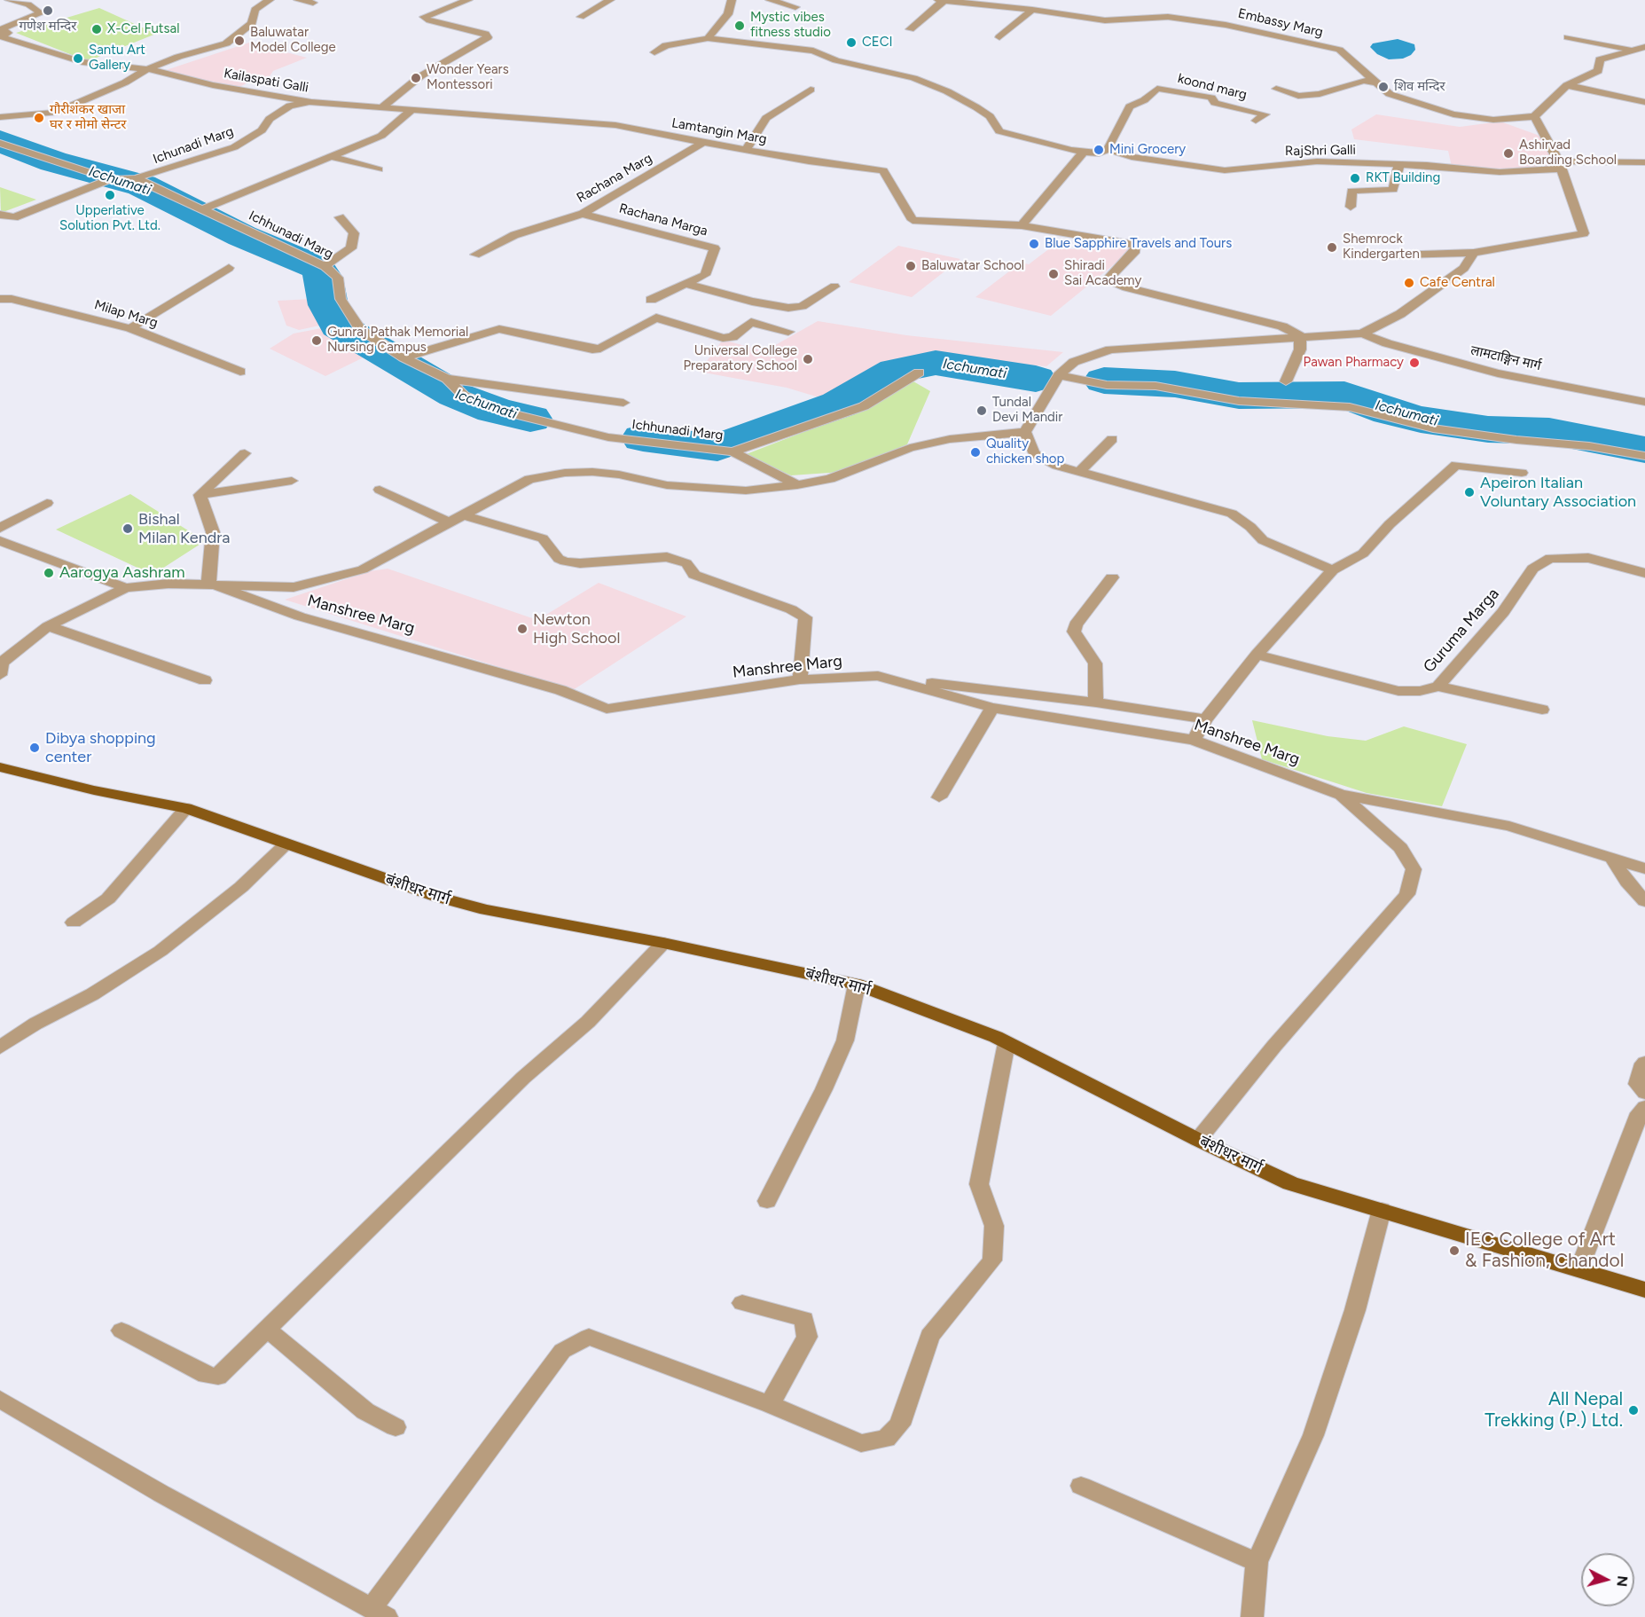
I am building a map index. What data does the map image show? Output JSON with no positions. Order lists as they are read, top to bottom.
{
  "streets": {
    "main road": ["बंशीधर मार्ग"],
    "street": [
      "Embassy Marg",
      "Kailaspati Galli",
      "koond marg",
      "Lamtangin Marg",
      "Ichunadi Marg",
      "RajShri Galli",
      "Rachana Marg",
      "Rachana Marga",
      "Ichhunadi Marg",
      "Milap Marg",
      "लामटाङ्गिन मार्ग",
      "Manshree Marg",
      "Guruma Marga"
    ]
  },
  "crossings": [
    ["Kailaspati Galli", "Lamtangin Marg"],
    ["Kailaspati Galli", "Ichunadi Marg"],
    ["koond marg", "RajShri Galli"],
    ["Lamtangin Marg", "Rachana Marg"],
    ["Ichunadi Marg", "Ichhunadi Marg"],
    ["Rachana Marg", "Rachana Marga"]
  ],
  "water": ["Icchumati"],
  "places": [
    "गणेश मन्दिर",
    "Mystic vibes fitness studio",
    "X-Cel Futsal",
    "Baluwatar Model College",
    "CECI",
    "Santu Art Gallery",
    "Wonder Years Montessori",
    "शिव मन्दिर",
    "गौरीशंकर खाजा घर र मोमो सेन्टर",
    "Mini Grocery",
    "Ashirvad Boarding School",
    "RKT Building",
    "Upperlative Solution Pvt. Ltd.",
    "Blue Sapphire Travels and Tours",
    "Shemrock Kindergarten",
    "Baluwatar School",
    "Shiradi Sai Academy",
    "Cafe Central",
    "Gunraj Pathak Memorial Nursing Campus",
    "Universal College Preparatory School",
    "Pawan Pharmacy",
    "Tundal Devi Mandir",
    "Quality chicken shop",
    "Apeiron Italian Voluntary Association",
    "Bishal Milan Kendra",
    "Aarogya Aashram",
    "Newton High School",
    "Dibya shopping center",
    "IEC College of Art & Fashion, Chandol",
    "All Nepal Trekking (P.) Ltd."
  ],
  "north": "right"
}
